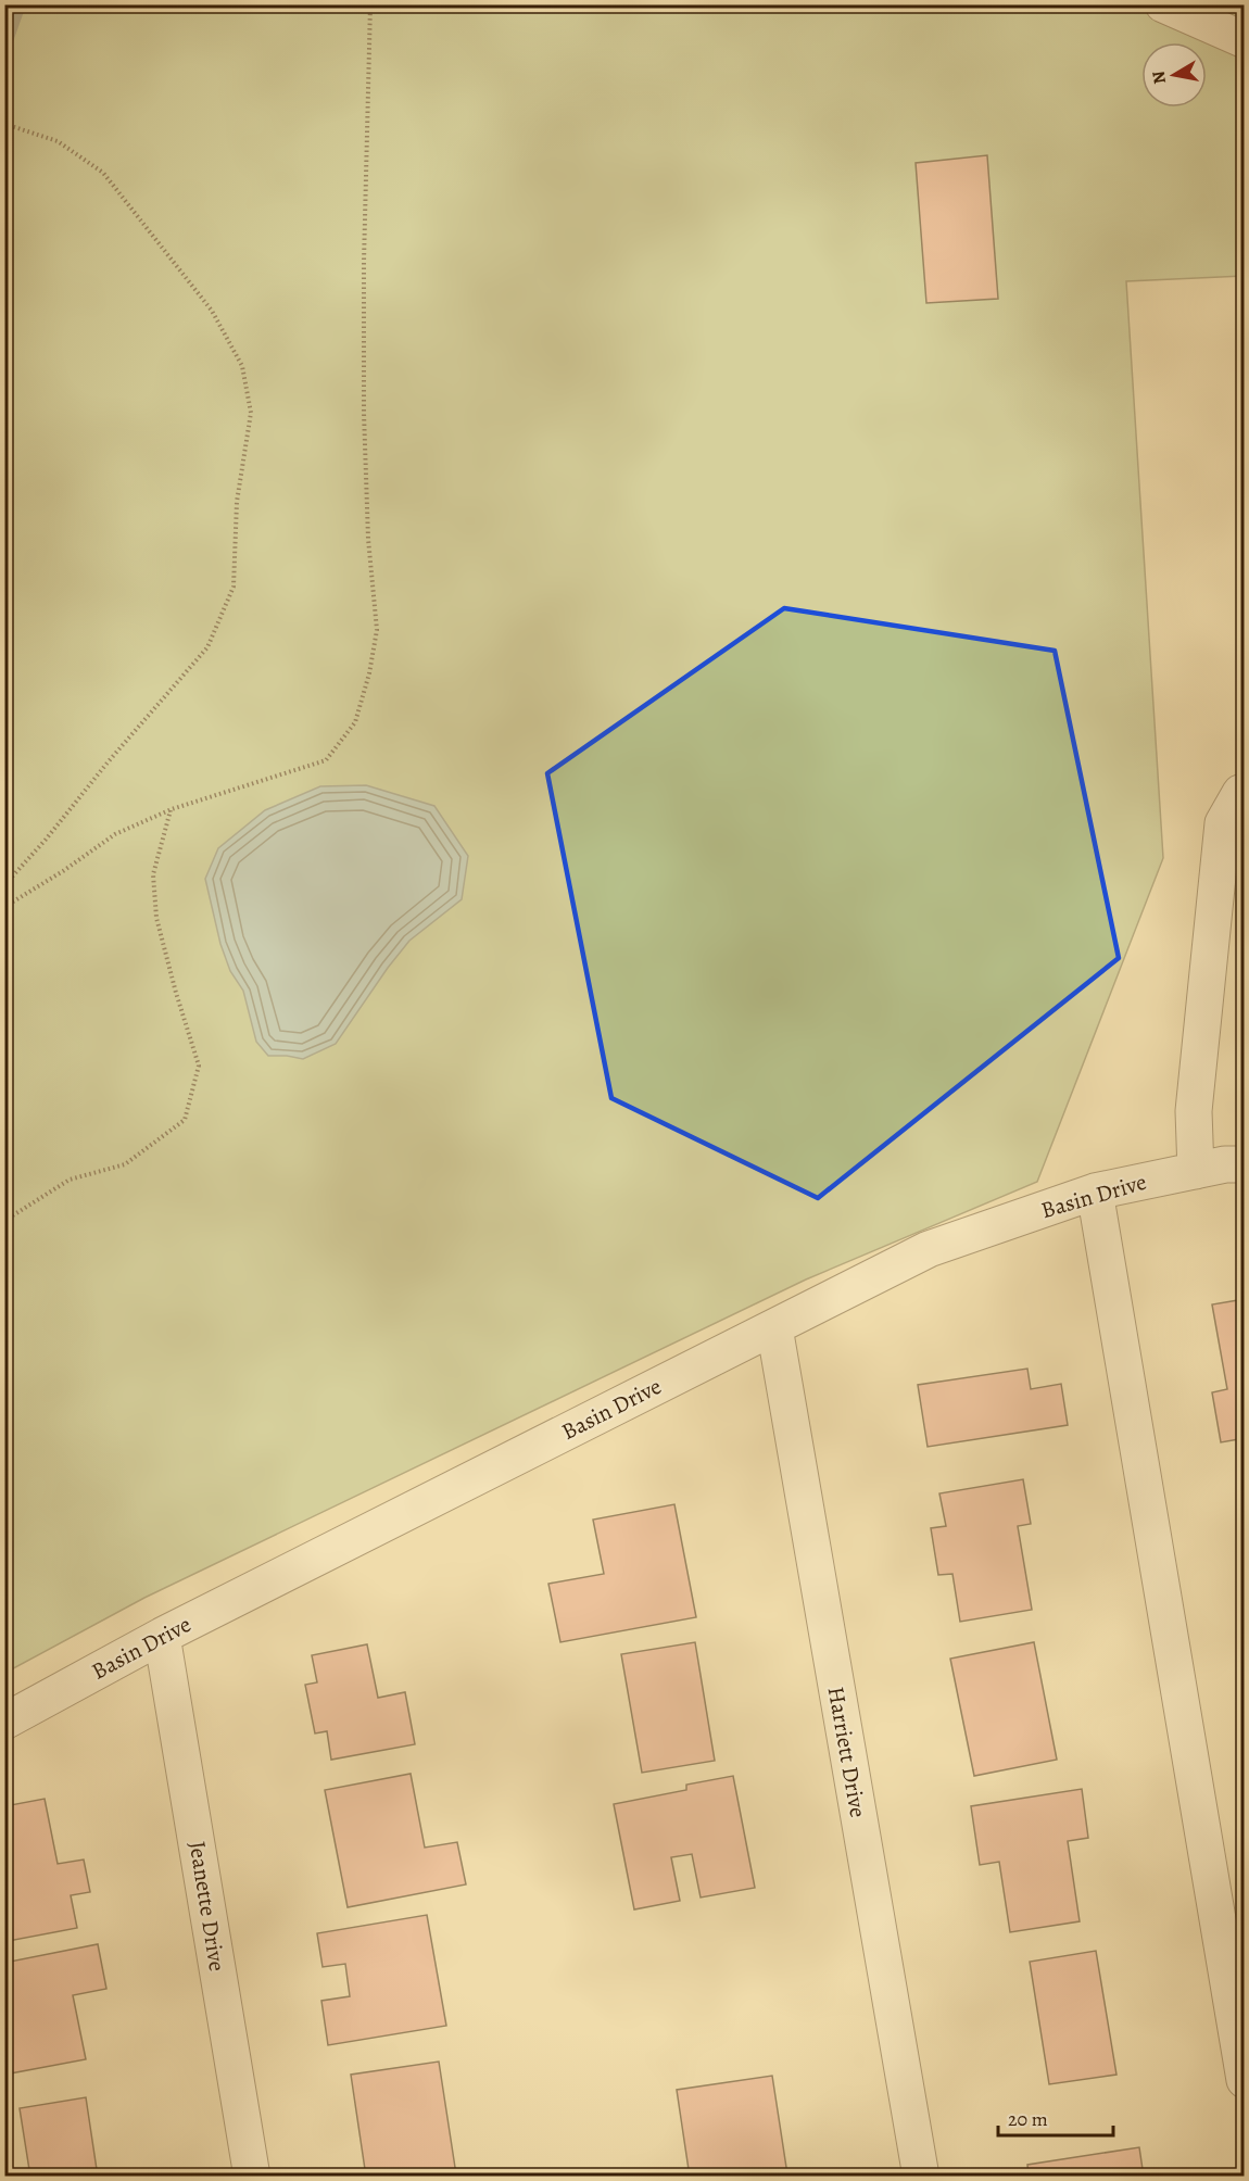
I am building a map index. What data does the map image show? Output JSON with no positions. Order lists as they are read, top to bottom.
{
  "streets": {
    "street": ["Basin Drive", "Harriett Drive", "Jeanette Drive"]
  },
  "crossings": [
    ["Basin Drive", "Harriett Drive"],
    ["Basin Drive", "Jeanette Drive"]
  ],
  "scale_bar": "20 m",
  "north": "left"
}
